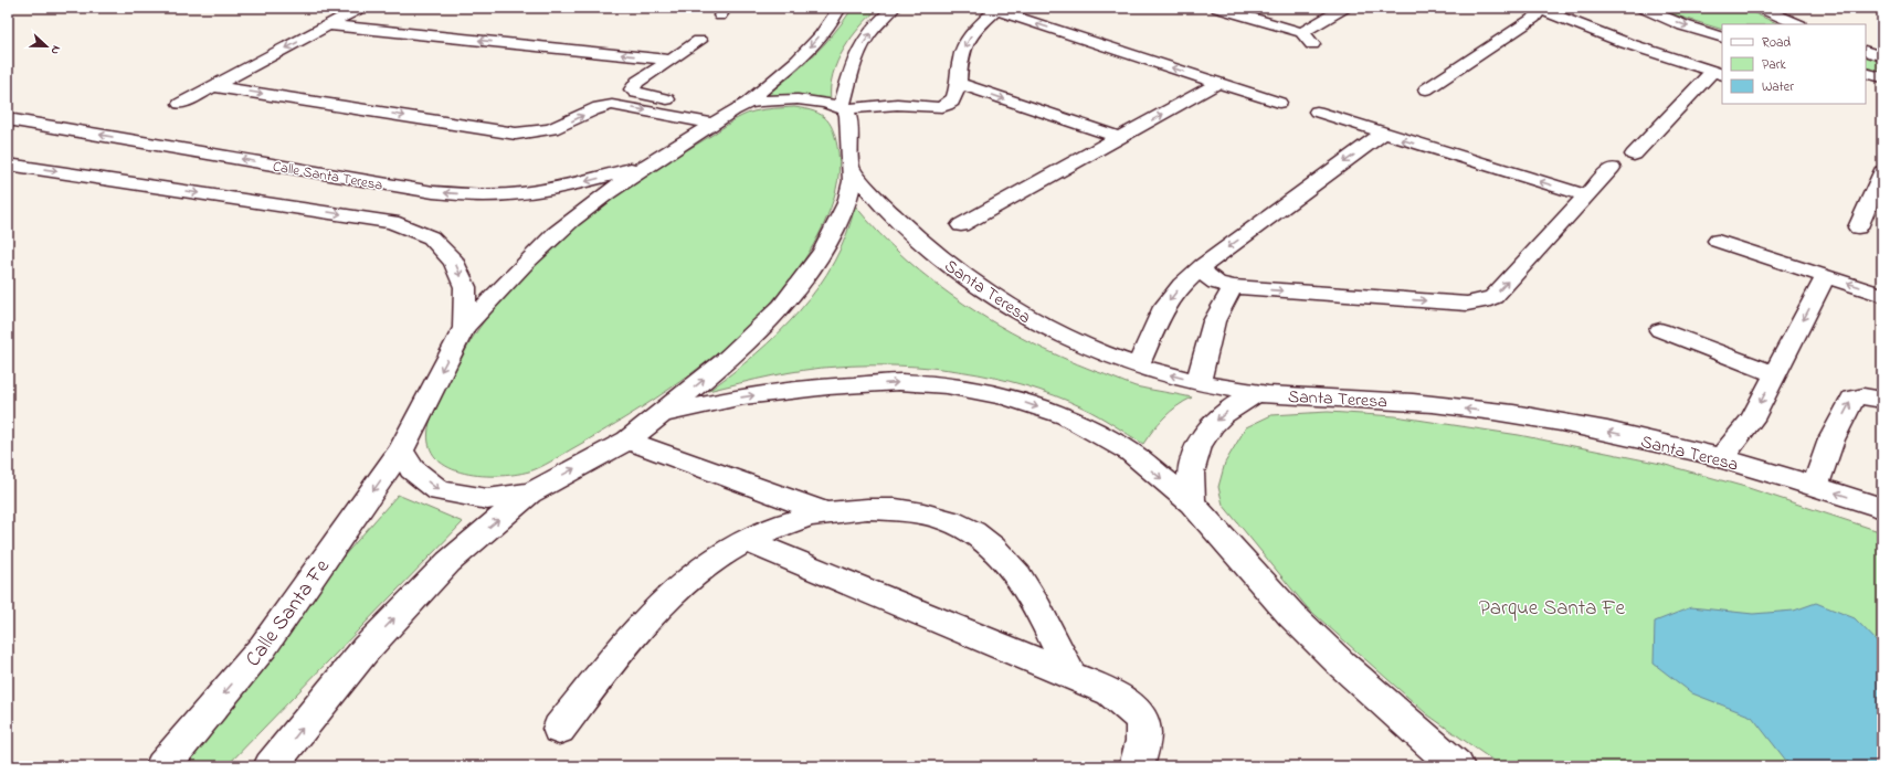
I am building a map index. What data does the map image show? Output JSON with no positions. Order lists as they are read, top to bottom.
{
  "streets": {
    "street": ["Calle Santa Teresa", "Santa Teresa", "Calle Santa Fe"]
  },
  "parks": ["Parque Santa Fe"],
  "legend": ["Road", "Park", "Water"],
  "north": "right"
}
